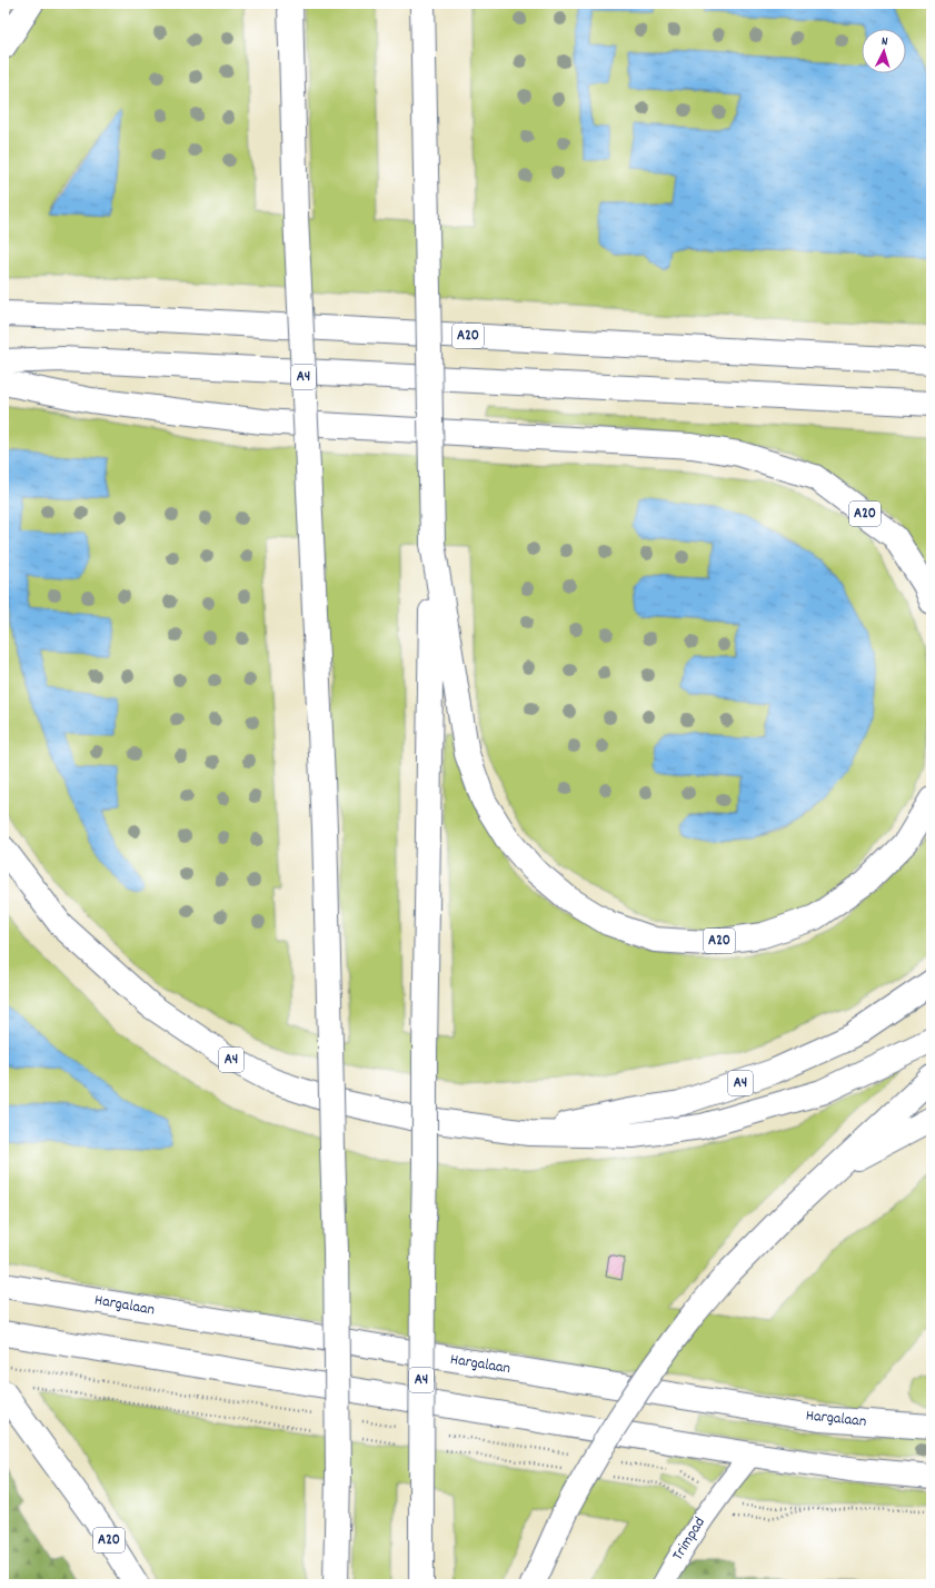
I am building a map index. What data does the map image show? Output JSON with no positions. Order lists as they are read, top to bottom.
{
  "streets": {
    "main road": ["A20", "A4", "Hargalaan"],
    "street": ["Trimpad"]
  },
  "crossings": [
    ["A20", "A4"]
  ],
  "north": "top"
}
